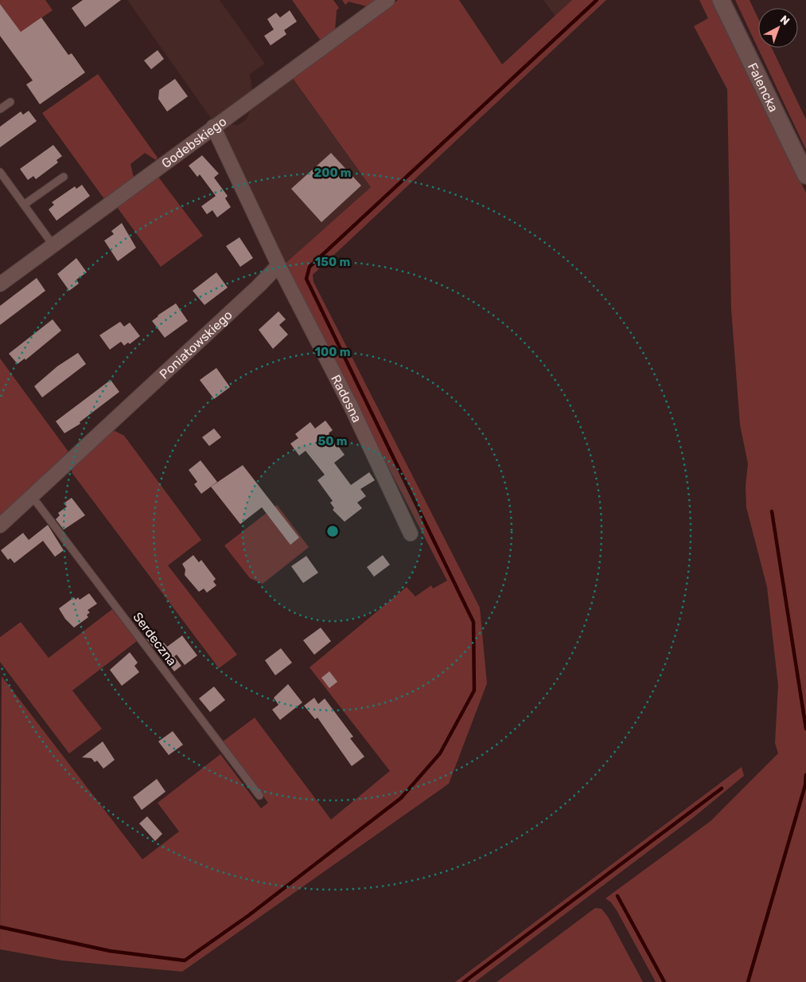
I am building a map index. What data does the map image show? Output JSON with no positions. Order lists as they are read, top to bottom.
{
  "streets": {
    "street": [
      "Falencka",
      "Godebskiego",
      "Poniatowskiego",
      "Radosna"
    ],
    "lane": ["Serdeczna"]
  },
  "crossings": [
    ["Poniatowskiego", "Radosna"],
    ["Poniatowskiego", "Serdeczna"]
  ],
  "north": "top right",
  "rings": [
    "200 m",
    "150 m",
    "100 m",
    "50 m"
  ]
}
